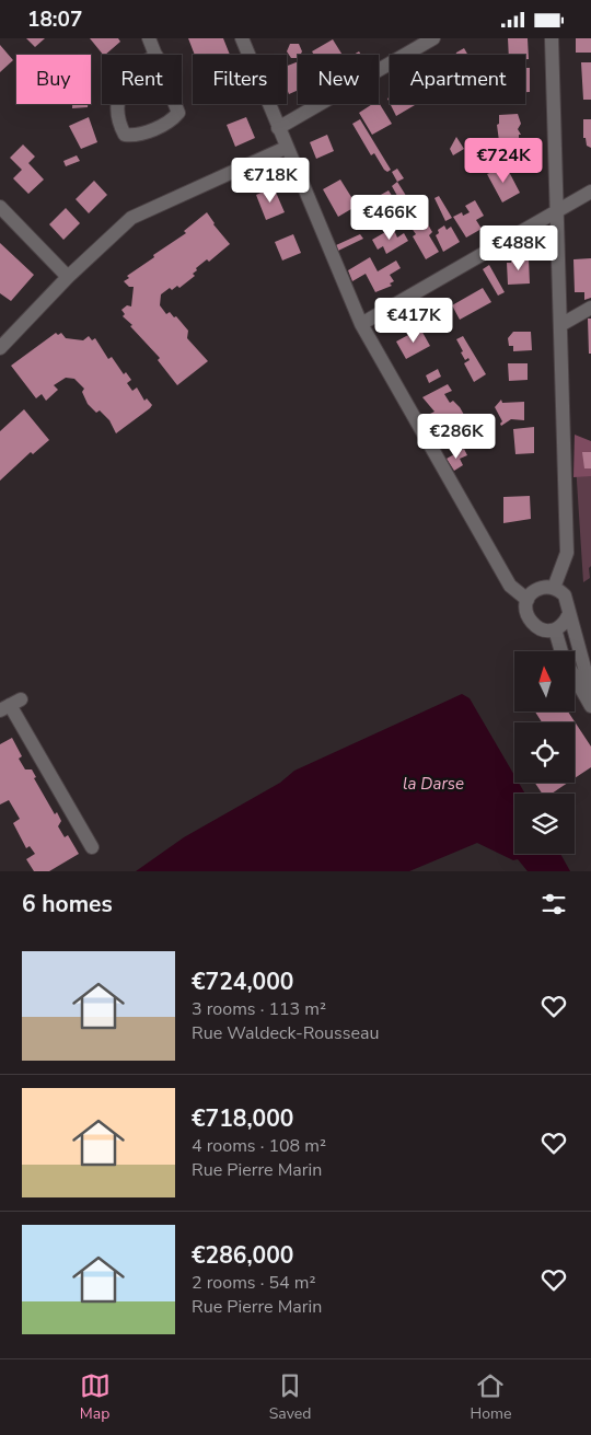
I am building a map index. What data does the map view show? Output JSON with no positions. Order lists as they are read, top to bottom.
{
  "water": ["la Darse"],
  "north": "top",
  "page": {
    "status": "18:07",
    "chip": [
      "Buy",
      "Rent",
      "Filters",
      "New",
      "Apartment"
    ],
    "price": [
      "€724K",
      "€718K",
      "€466K",
      "€488K",
      "€417K",
      "€286K"
    ],
    "heading": "6 homes",
    "list": [
      {
        "name": "€724,000",
        "note": "3 rooms · 113 m² · Rue Waldeck-Rousseau"
      },
      {
        "name": "€718,000",
        "note": "4 rooms · 108 m² · Rue Pierre Marin"
      },
      {
        "name": "€286,000",
        "note": "2 rooms · 54 m² · Rue Pierre Marin"
      }
    ],
    "tabs": ["Map", "Saved", "Home"]
  }
}
